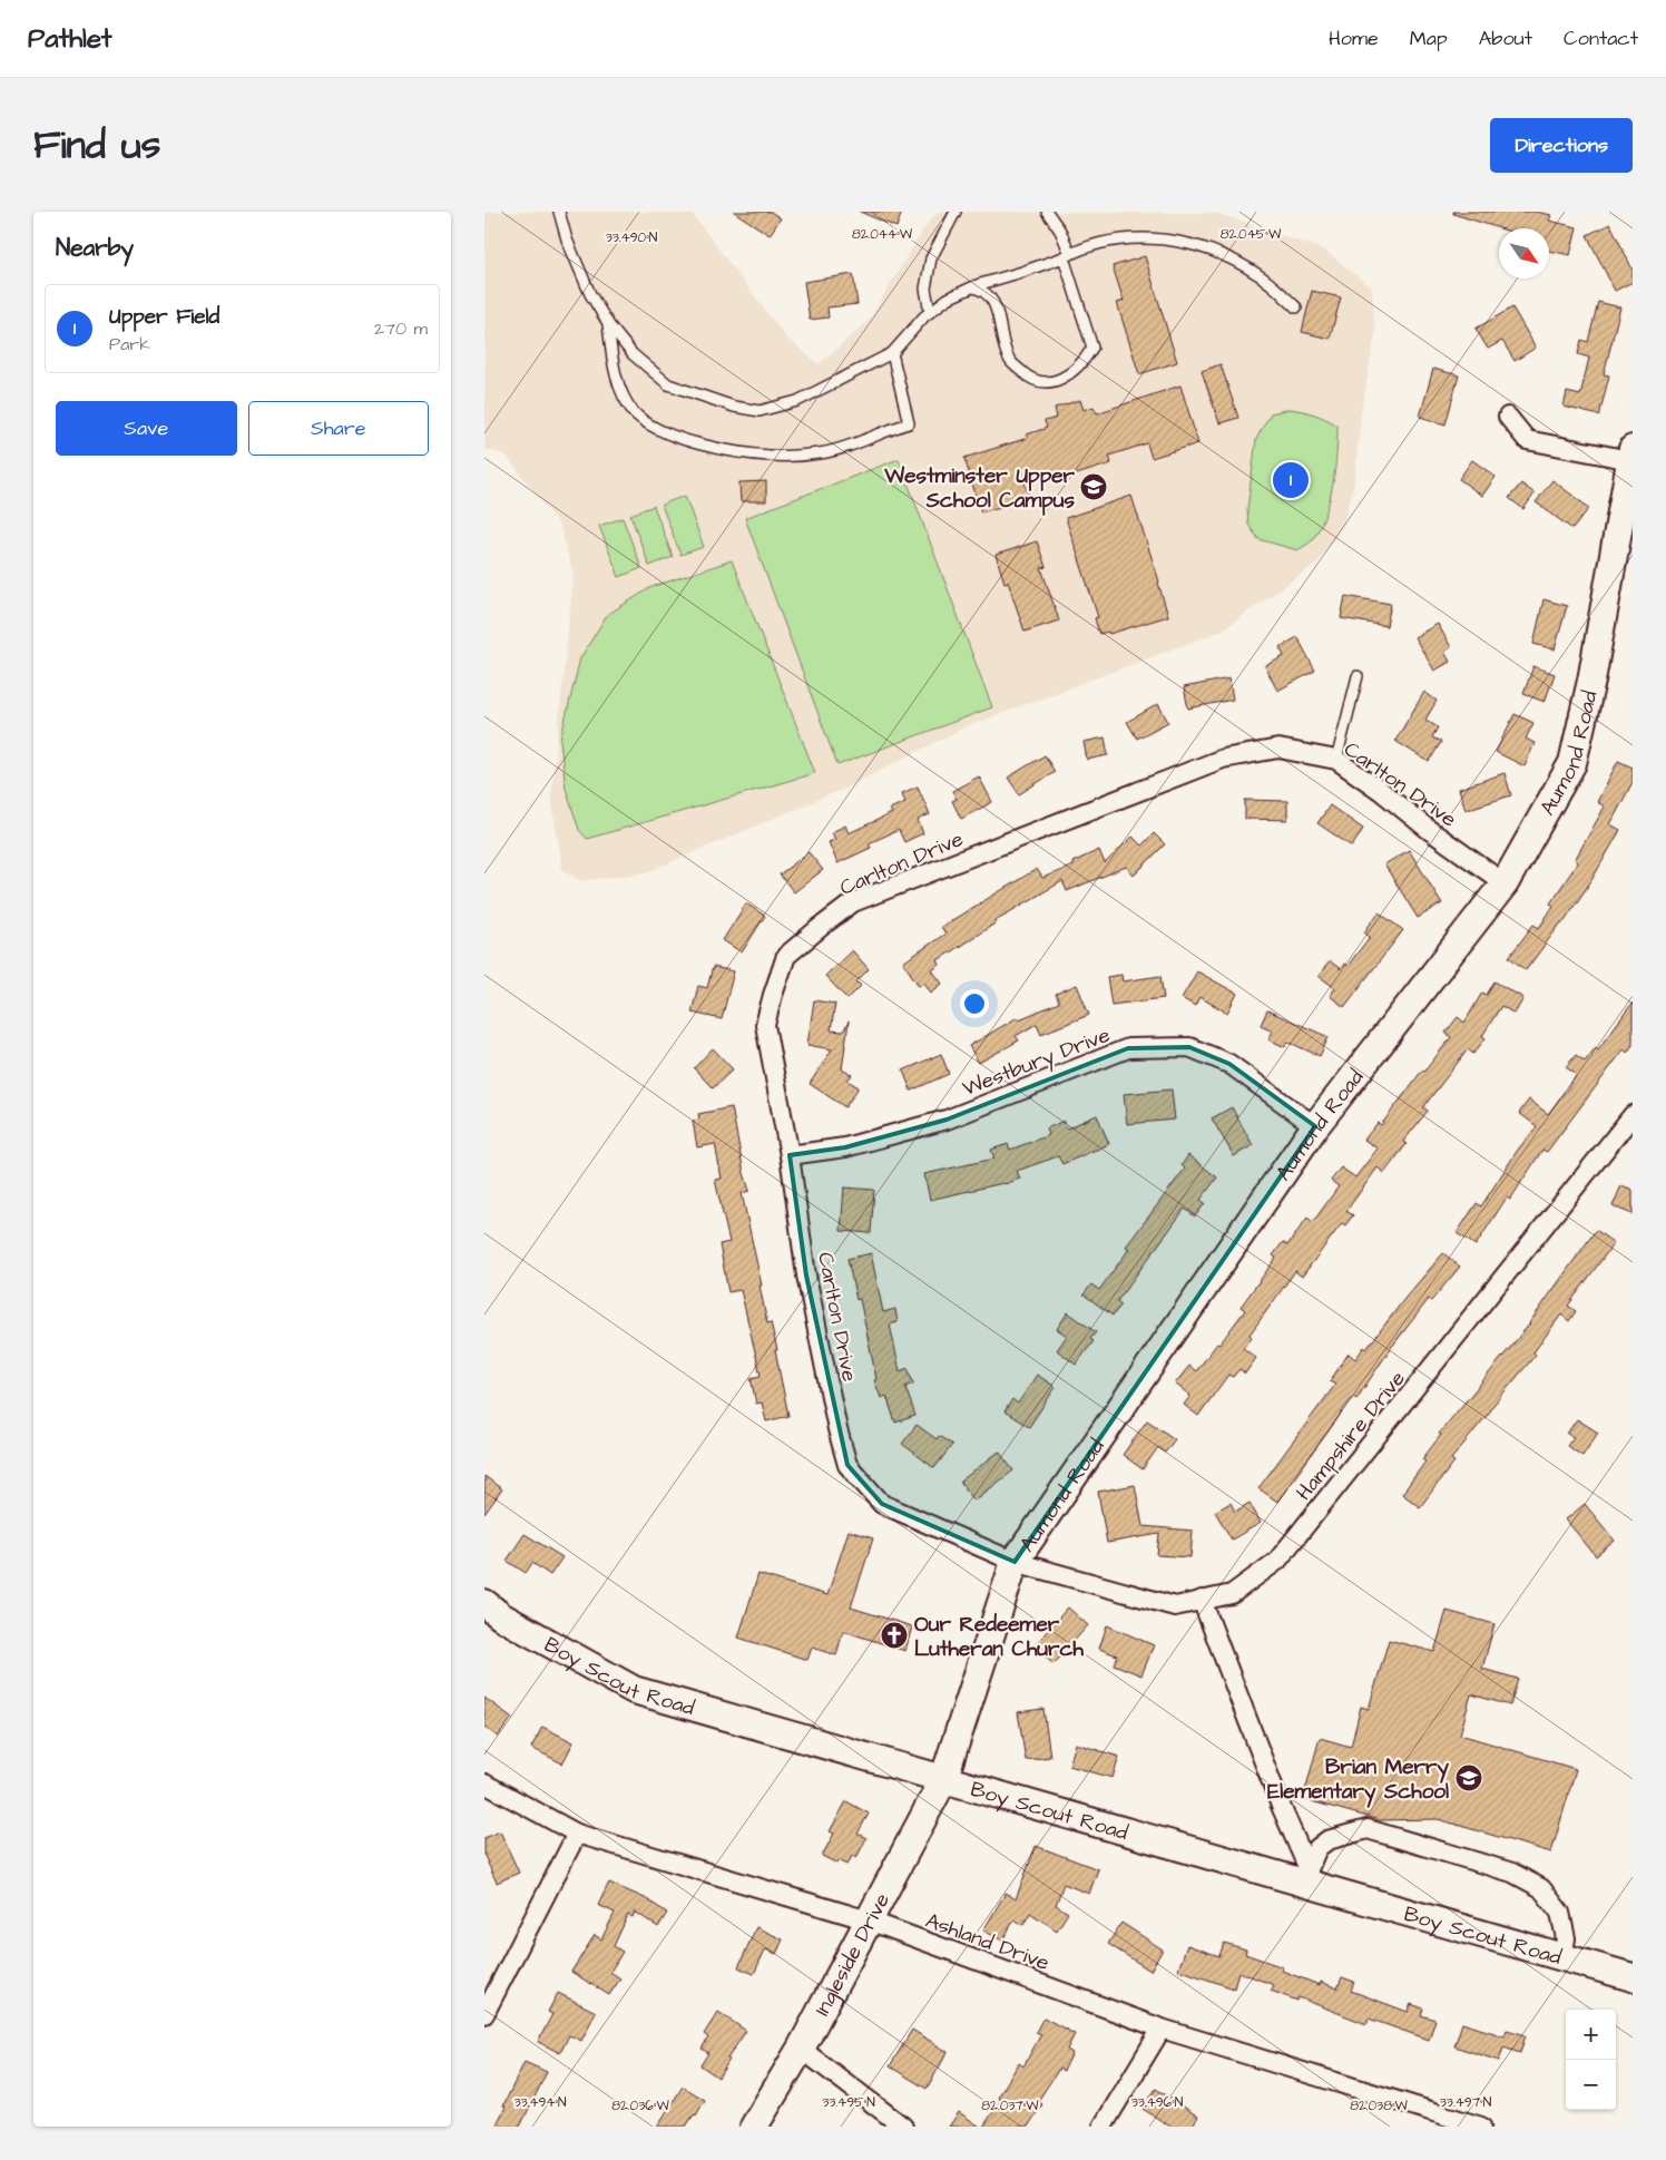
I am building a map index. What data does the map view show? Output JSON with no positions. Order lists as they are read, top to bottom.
{
  "streets": {
    "street": [
      "Aumond Road",
      "Carlton Drive",
      "Westbury Drive",
      "Hampshire Drive",
      "Boy Scout Road",
      "Ashland Drive",
      "Ingleside Drive"
    ]
  },
  "crossings": [
    ["Aumond Road", "Carlton Drive"],
    ["Aumond Road", "Westbury Drive"],
    ["Aumond Road", "Hampshire Drive"],
    ["Aumond Road", "Boy Scout Road"],
    ["Aumond Road", "Ingleside Drive"],
    ["Carlton Drive", "Westbury Drive"],
    ["Carlton Drive", "Hampshire Drive"],
    ["Boy Scout Road", "Ingleside Drive"],
    ["Ashland Drive", "Ingleside Drive"]
  ],
  "places": {
    "school or university": ["Westminster Upper School Campus", "Brian Merry Elementary School"],
    "church": ["Our Redeemer Lutheran Church"]
  },
  "north": "bottom right",
  "page": {
    "header": "Pathlet",
    "nav": [
      "Home",
      "Map",
      "About",
      "Contact"
    ],
    "title": "Find us",
    "buttons": [
      "Directions",
      ["Save", "Share"]
    ],
    "heading": "Nearby",
    "list": [
      {
        "mark": "1",
        "name": "Upper Field",
        "note": "Park",
        "value": "270 m"
      }
    ],
    "pins": "1",
    "map_buttons": ["+", "−"]
  },
  "coordinates": [
    "82.045°W",
    "82.044°W",
    "33.490°N",
    "33.494°N",
    "33.495°N",
    "33.496°N",
    "33.497°N",
    "82.036°W",
    "82.037°W",
    "82.038°W"
  ]
}
